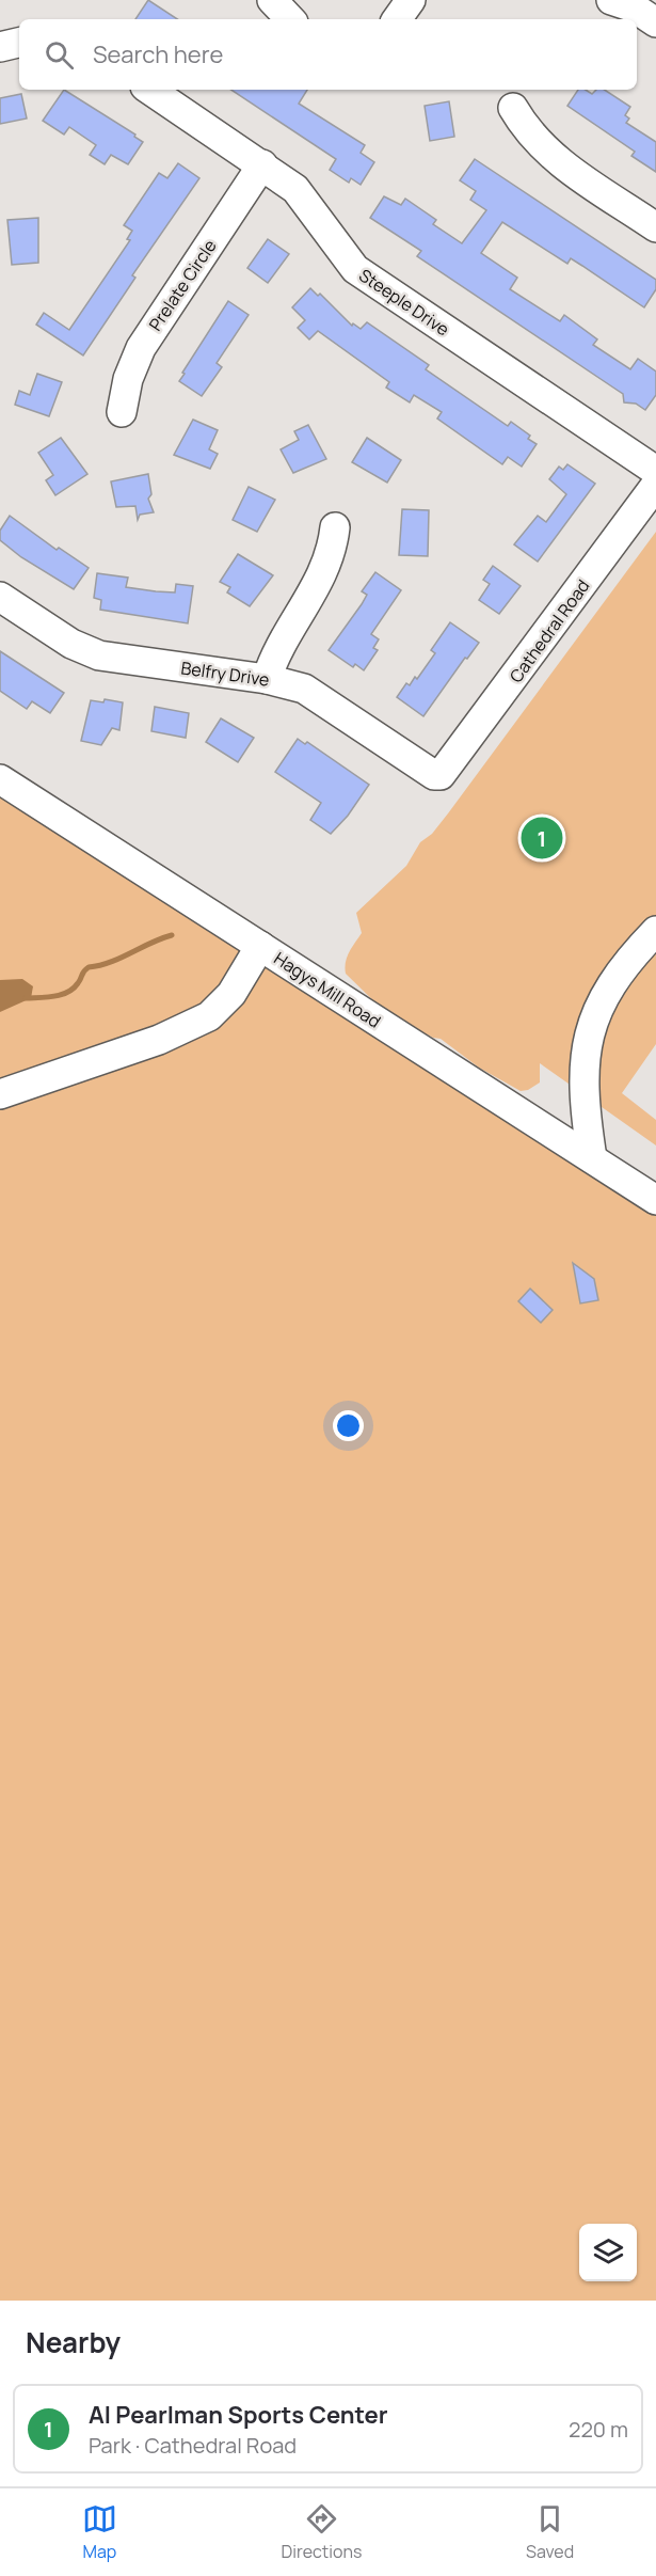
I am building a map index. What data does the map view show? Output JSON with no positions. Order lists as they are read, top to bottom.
{
  "streets": {
    "street": [
      "Prelate Circle",
      "Steeple Drive",
      "Cathedral Road",
      "Belfry Drive",
      "Hagys Mill Road"
    ]
  },
  "crossings": [
    ["Prelate Circle", "Steeple Drive"],
    ["Cathedral Road", "Belfry Drive"]
  ],
  "page": {
    "search": "Search here",
    "pins": "1",
    "heading": "Nearby",
    "list": [
      {
        "mark": "1",
        "name": "Al Pearlman Sports Center",
        "note": "Park · Cathedral Road",
        "value": "220 m"
      }
    ],
    "nav": ["Map", "Directions", "Saved"]
  }
}
